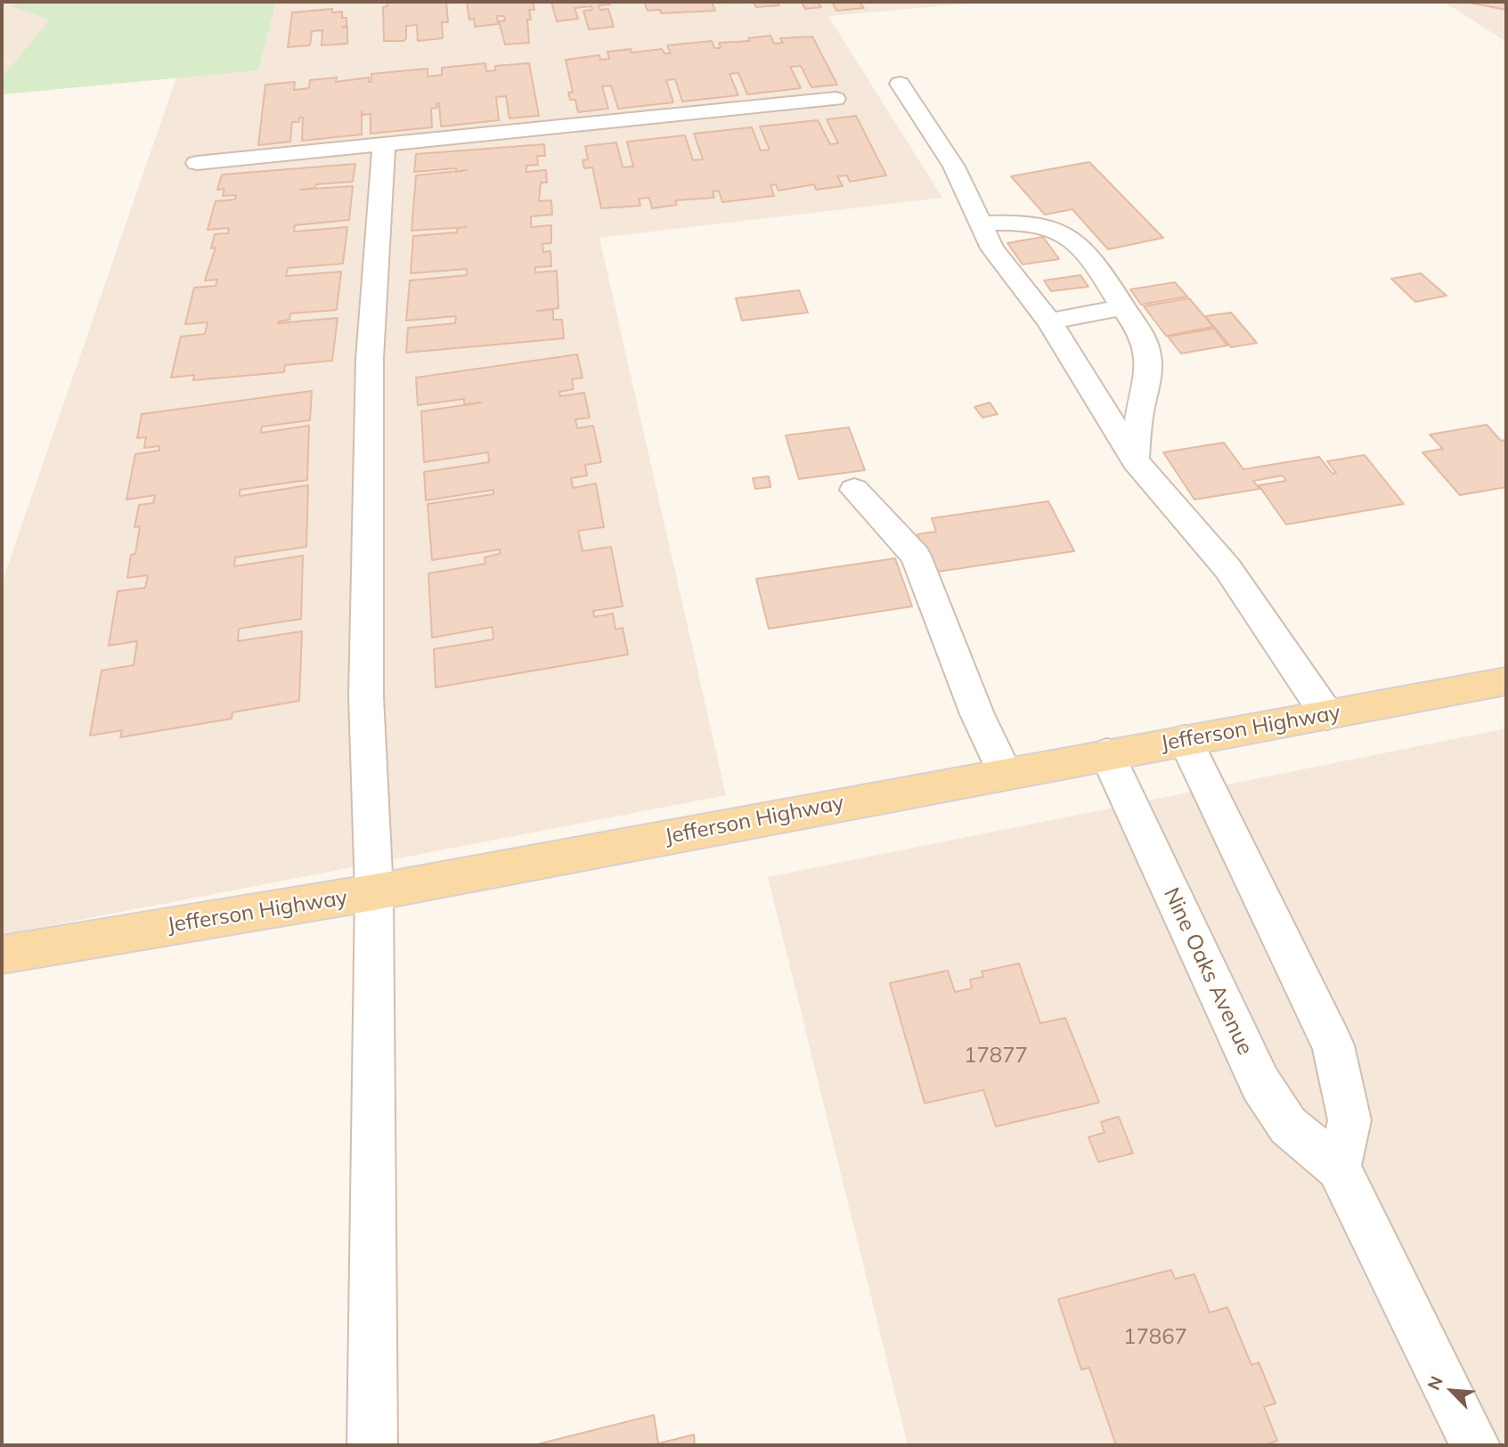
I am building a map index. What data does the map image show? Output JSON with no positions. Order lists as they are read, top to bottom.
{
  "streets": {
    "main road": ["Jefferson Highway"],
    "street": ["Nine Oaks Avenue"]
  },
  "crossings": [
    ["Jefferson Highway", "Nine Oaks Avenue"]
  ],
  "house_numbers": ["17877", "17867"],
  "north": "top left"
}
